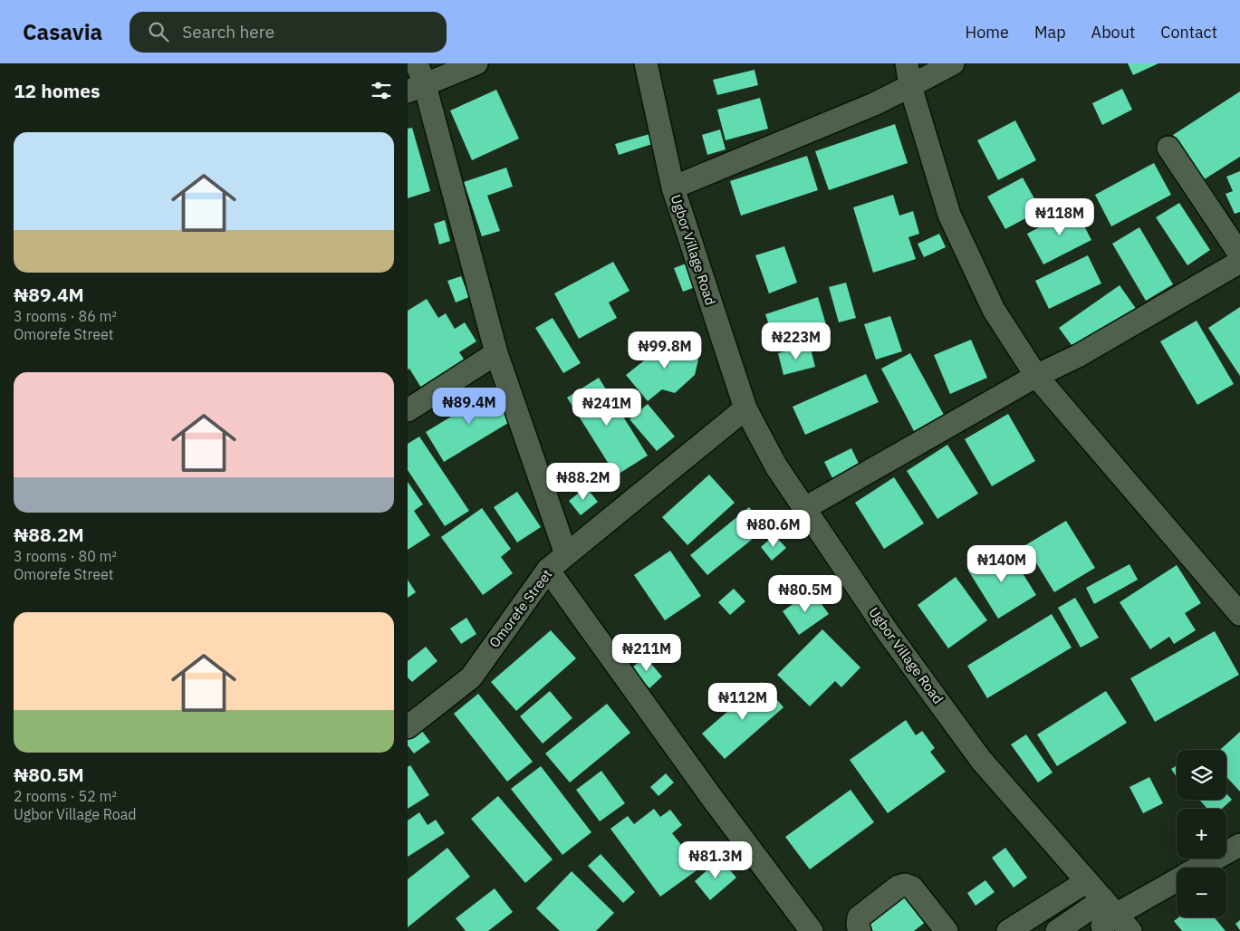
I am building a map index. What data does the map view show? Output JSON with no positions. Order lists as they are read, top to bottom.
{
  "streets": {
    "street": ["Ugbor Village Road", "Omorefe Street"]
  },
  "crossings": [
    ["Ugbor Village Road", "Omorefe Street"]
  ],
  "page": {
    "header": "Casavia",
    "search": "Search here",
    "nav": [
      "Home",
      "Map",
      "About",
      "Contact"
    ],
    "heading": "12 homes",
    "list": [
      {
        "name": "₦89.4M",
        "note": "3 rooms · 86 m² · Omorefe Street"
      },
      {
        "name": "₦88.2M",
        "note": "3 rooms · 80 m² · Omorefe Street"
      },
      {
        "name": "₦80.5M",
        "note": "2 rooms · 52 m² · Ugbor Village Road"
      }
    ],
    "price": [
      "₦118M",
      "₦223M",
      "₦99.8M",
      "₦89.4M",
      "₦241M",
      "₦88.2M",
      "₦80.6M",
      "₦140M",
      "₦80.5M",
      "₦211M",
      "₦112M",
      "₦81.3M"
    ],
    "map_buttons": ["+", "−"]
  }
}
